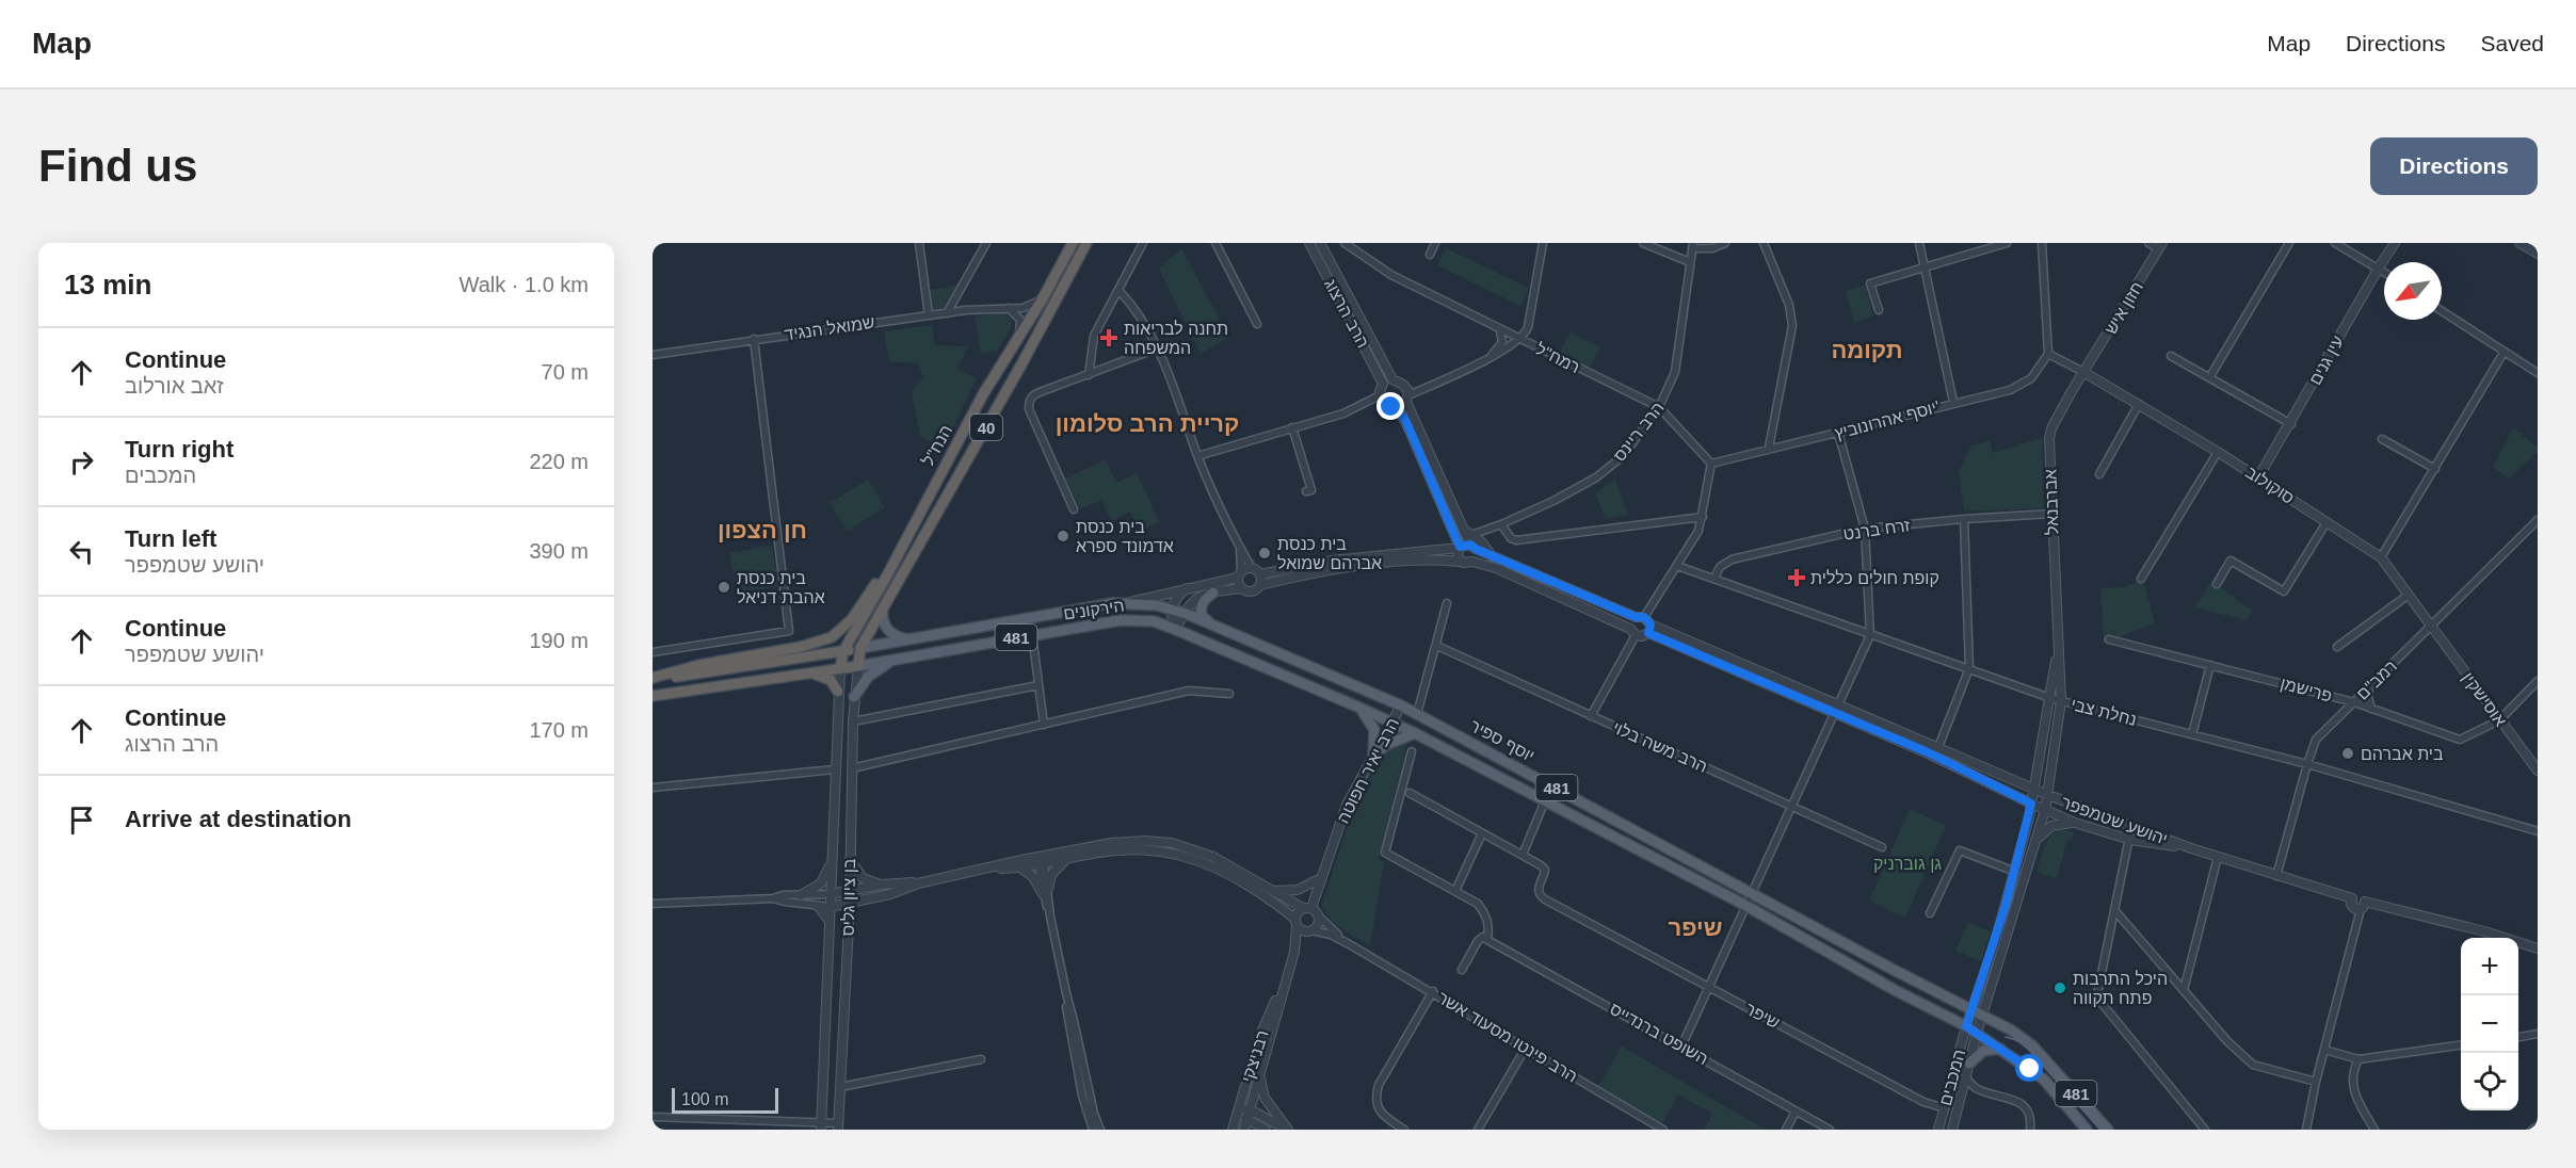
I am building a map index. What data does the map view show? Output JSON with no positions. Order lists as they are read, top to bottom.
{
  "streets": {
    "highway": ["40", "הנח\"ל"],
    "main road": ["הירקונים", "481", "יוסף ספיר"],
    "street": [
      "חזון איש",
      "הרב הרצוג",
      "שמואל הנגיד",
      "רמח\"ל",
      "עין גנים",
      "יוסף אהרונוביץ'",
      "הרב ריינס",
      "סוקולוב",
      "אברבנאל",
      "זרח ברנט",
      "רמב\"ם",
      "פרישמן",
      "אוסישקין",
      "נחלת צבי",
      "הרב משה בלוי",
      "הרב יאיר חפוטה",
      "יהושע שטמפפר",
      "בן ציון גליס",
      "שיפר",
      "השופט ברנדייס",
      "הרב פינטו מסעוד אשר",
      "רבניצקי",
      "המכבים"
    ]
  },
  "crossings": [
    ["חזון איש", "סוקולוב"],
    ["חזון איש", "אברבנאל"],
    ["הרב הרצוג", "הרב ריינס"],
    ["הרב הרצוג", "יהושע שטמפפר"],
    ["שמואל הנגיד", "הנח\"ל"],
    ["רמח\"ל", "יוסף אהרונוביץ'"],
    ["רמח\"ל", "הרב ריינס"],
    ["עין גנים", "סוקולוב"],
    ["40", "הנח\"ל"],
    ["40", "הירקונים"],
    ["40", "בן ציון גליס"],
    ["הרב ריינס", "יהושע שטמפפר"],
    ["הנח\"ל", "בן ציון גליס"],
    ["סוקולוב", "אברבנאל"],
    ["סוקולוב", "רמב\"ם"],
    ["סוקולוב", "אוסישקין"],
    ["אברבנאל", "זרח ברנט"],
    ["אברבנאל", "נחלת צבי"],
    ["אברבנאל", "יהושע שטמפפר"],
    ["אברבנאל", "המכבים"],
    ["זרח ברנט", "נחלת צבי"],
    ["הירקונים", "יוסף ספיר"],
    ["הירקונים", "בן ציון גליס"],
    ["481", "יוסף ספיר"],
    ["481", "המכבים"],
    ["רמב\"ם", "פרישמן"],
    ["רמב\"ם", "אוסישקין"],
    ["רמב\"ם", "נחלת צבי"],
    ["רמב\"ם", "יהושע שטמפפר"],
    ["פרישמן", "אוסישקין"],
    ["יוסף ספיר", "הרב יאיר חפוטה"],
    ["יוסף ספיר", "המכבים"],
    ["הרב יאיר חפוטה", "הרב פינטו מסעוד אשר"],
    ["הרב יאיר חפוטה", "רבניצקי"],
    ["יהושע שטמפפר", "המכבים"],
    ["שיפר", "המכבים"],
    ["הרב פינטו מסעוד אשר", "רבניצקי"]
  ],
  "districts": [
    "תקומה",
    "קריית הרב סלומון",
    "חן הצפון",
    "שיפר"
  ],
  "parks": ["גן גוברניק"],
  "places": {
    "health": ["תחנה לבריאות המשפחה", "קופת חולים כללית"],
    "other": [
      "בית כנסת אדמונד ספרא",
      "בית כנסת אברהם שמואל",
      "בית כנסת אהבת דניאל",
      "בית אברהם",
      "היכל התרבות פתח תקווה"
    ]
  },
  "scale_bar": "100 m",
  "north": "bottom left",
  "page": {
    "header": "Map",
    "nav": ["Map", "Directions", "Saved"],
    "buttons": "Directions",
    "title": "Find us",
    "heading": ["13 min", "Walk · 1.0 km"],
    "list": [
      ["Continue", "זאב אורלוב", "70 m"],
      ["Turn right", "המכבים", "220 m"],
      ["Turn left", "יהושע שטמפפר", "390 m"],
      ["Continue", "יהושע שטמפפר", "190 m"],
      ["Continue", "הרב הרצוג", "170 m"],
      "Arrive at destination"
    ],
    "map_buttons": ["+", "−"],
    "scale": "100 m"
  }
}
